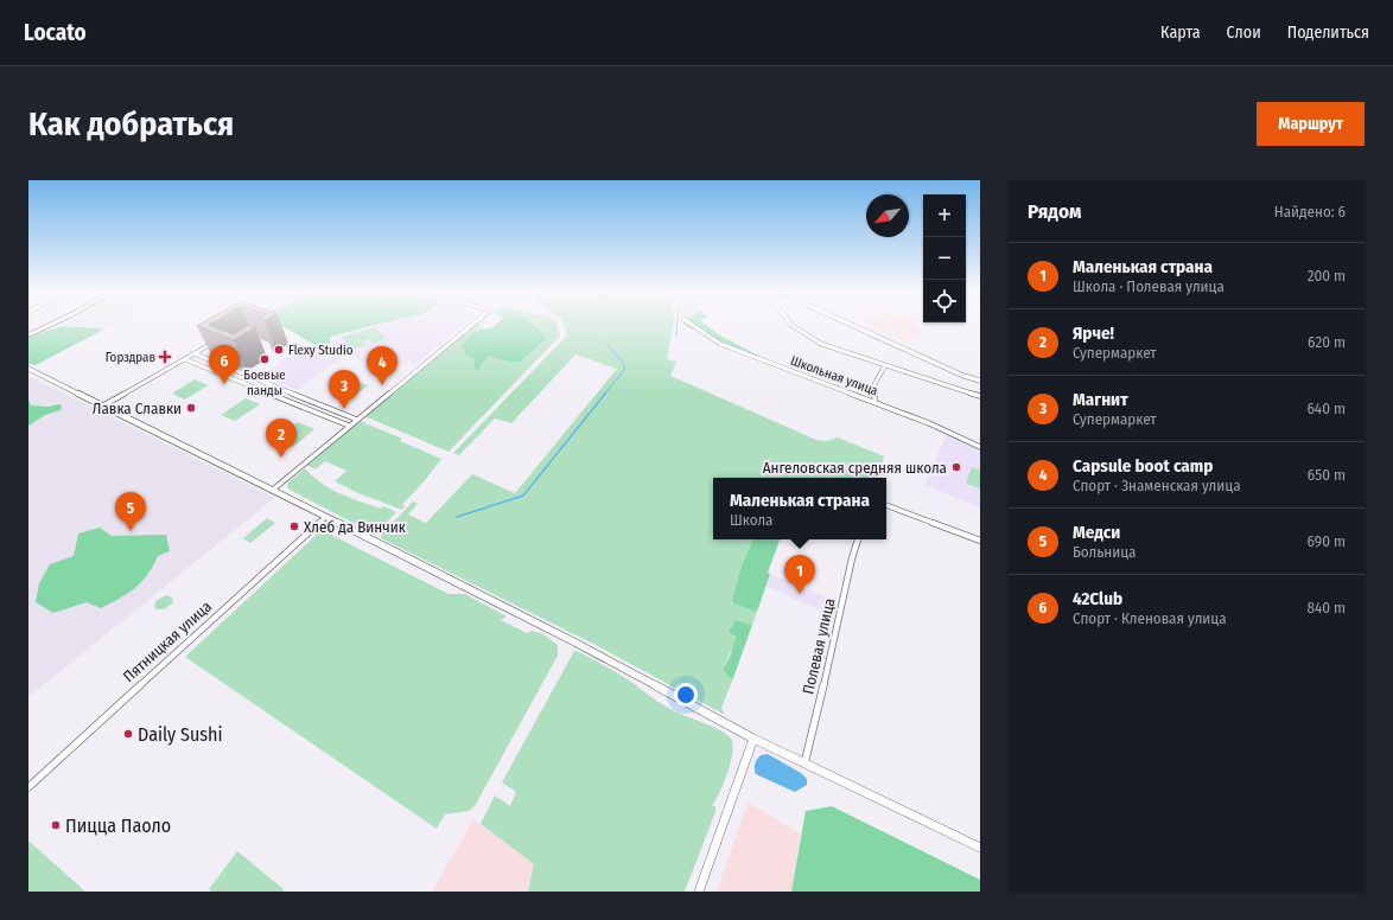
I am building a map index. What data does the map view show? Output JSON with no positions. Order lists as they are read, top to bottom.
{
  "streets": {
    "street": ["Школьная улица", "Пятницкая улица", "Полевая улица"]
  },
  "places": {
    "other": [
      "Flexy Studio",
      "Боевые панды",
      "Лавка Славки",
      "Ангеловская средняя школа",
      "Хлеб да Винчик",
      "Daily Sushi",
      "Пицца Паоло"
    ],
    "health": ["Горздрав"]
  },
  "north": "bottom left",
  "page": {
    "header": "Locato",
    "nav": ["Карта", "Слои", "Поделиться"],
    "buttons": "Маршрут",
    "title": "Как добраться",
    "heading": ["Рядом", "Найдено: 6"],
    "map_buttons": ["+", "−"],
    "list": [
      {
        "mark": "1",
        "name": "Маленькая страна",
        "note": "Школа · Полевая улица",
        "value": "200 m"
      },
      {
        "mark": "2",
        "name": "Ярче!",
        "note": "Супермаркет",
        "value": "620 m"
      },
      {
        "mark": "3",
        "name": "Магнит",
        "note": "Супермаркет",
        "value": "640 m"
      },
      {
        "mark": "4",
        "name": "Capsule boot camp",
        "note": "Спорт · Знаменская улица",
        "value": "650 m"
      },
      {
        "mark": "5",
        "name": "Медси",
        "note": "Больница",
        "value": "690 m"
      },
      {
        "mark": "6",
        "name": "42Club",
        "note": "Спорт · Кленовая улица",
        "value": "840 m"
      }
    ],
    "pins": [
      "6",
      "4",
      "3",
      "2",
      "5",
      "1"
    ],
    "popup": ["Маленькая страна", "Школа"]
  }
}
